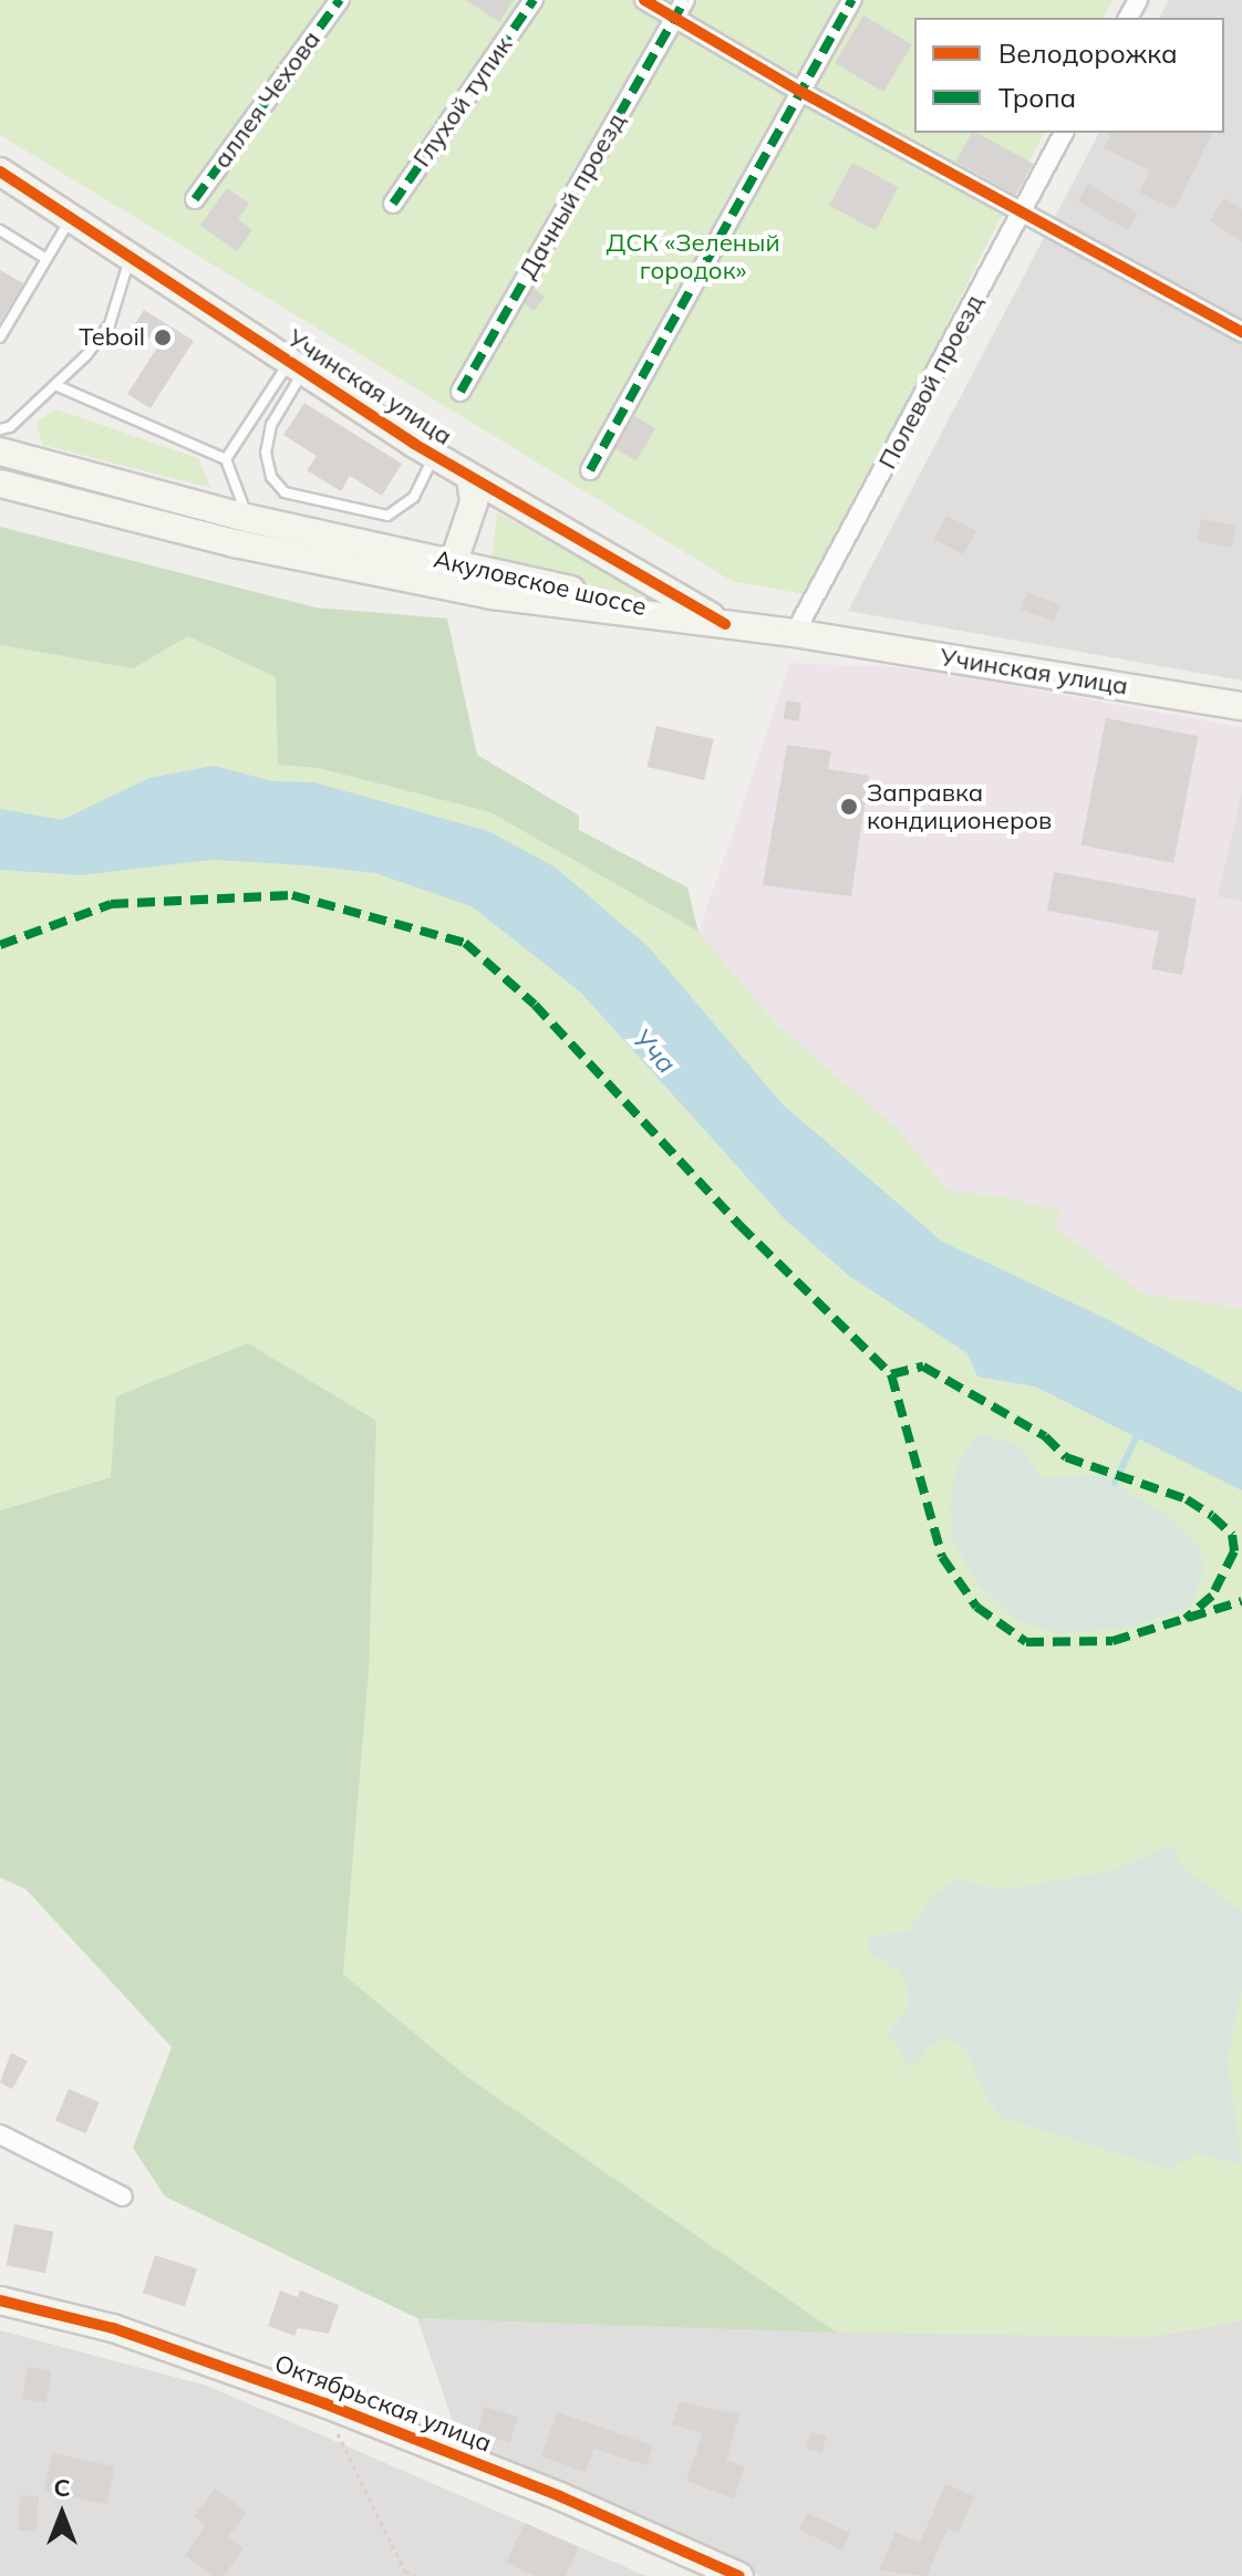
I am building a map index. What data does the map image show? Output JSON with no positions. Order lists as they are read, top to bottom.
{
  "streets": {
    "street": [
      "аллея Чехова",
      "Глухой тупик",
      "Дачный проезд",
      "Полевой проезд",
      "Учинская улица",
      "Акуловское шоссе",
      "Октябрьская улица"
    ]
  },
  "crossings": [
    ["Полевой проезд", "Учинская улица"],
    ["Учинская улица", "Акуловское шоссе"]
  ],
  "water": ["Уча"],
  "parks": ["ДСК «Зеленый городок»"],
  "places": ["Teboil", "Заправка кондиционеров"],
  "legend": ["Велодорожка", "Тропа"],
  "north": "top"
}
